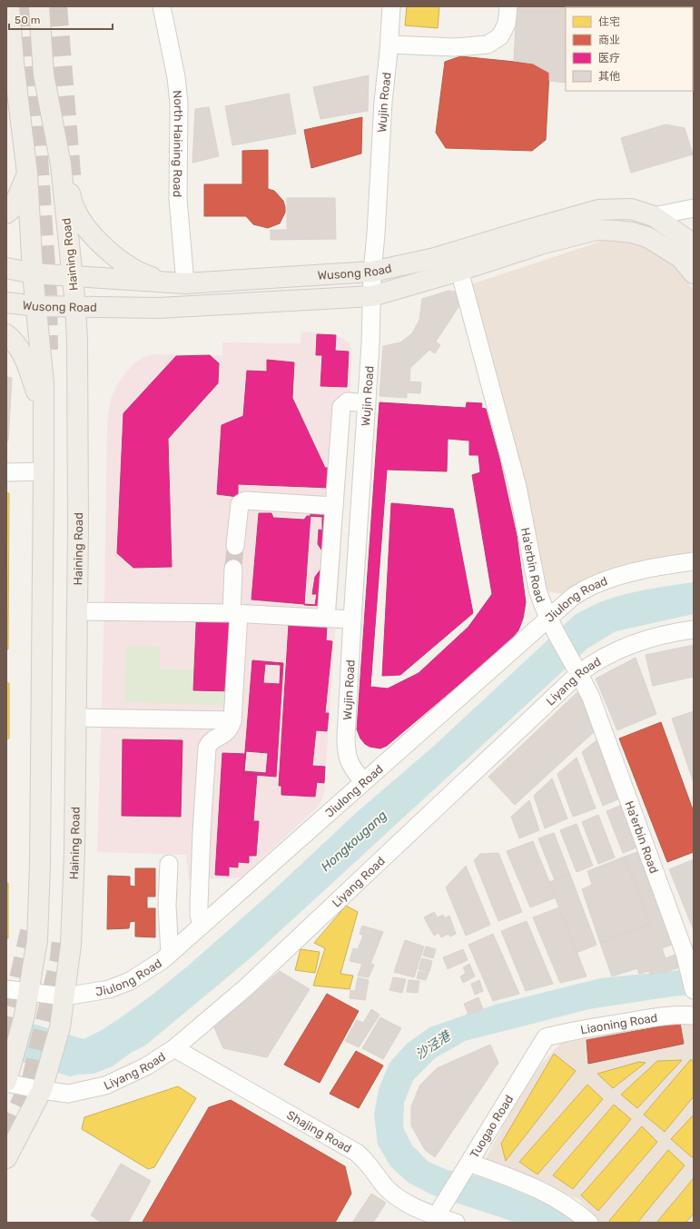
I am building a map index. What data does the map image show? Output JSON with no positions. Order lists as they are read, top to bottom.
{
  "streets": {
    "main road": ["Haining Road", "Wusong Road"],
    "street": [
      "Wujin Road",
      "North Haining Road",
      "Ha'erbin Road",
      "Jiulong Road",
      "Liyang Road",
      "Liaoning Road",
      "Tuogao Road",
      "Shajing Road"
    ]
  },
  "crossings": [
    ["Wujin Road", "Wusong Road"],
    ["Wujin Road", "Jiulong Road"],
    ["North Haining Road", "Wusong Road"],
    ["Haining Road", "Wusong Road"],
    ["Haining Road", "Jiulong Road"],
    ["Haining Road", "Liyang Road"],
    ["Wusong Road", "Ha'erbin Road"],
    ["Ha'erbin Road", "Jiulong Road"],
    ["Ha'erbin Road", "Liyang Road"],
    ["Liyang Road", "Shajing Road"],
    ["Liaoning Road", "Tuogao Road"],
    ["Tuogao Road", "Shajing Road"]
  ],
  "water": ["Hongkougang", "沙泾港"],
  "legend": [
    "住宅",
    "商业",
    "医疗",
    "其他"
  ],
  "scale_bar": "50 m"
}
